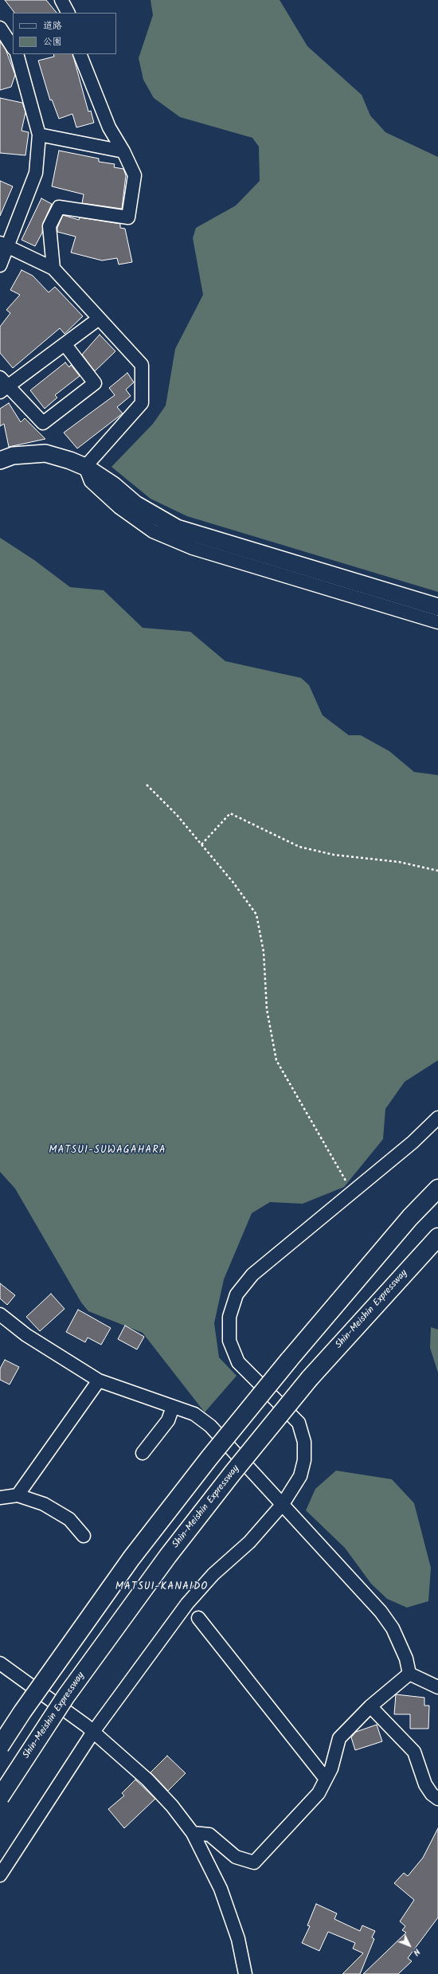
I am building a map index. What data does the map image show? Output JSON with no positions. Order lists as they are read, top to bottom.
{
  "streets": {
    "highway": ["Shin-Meishin Expressway"]
  },
  "districts": ["MATSUI-SUWAGAHARA", "MATSUI-KANAIDO"],
  "legend": ["道路", "公園"],
  "north": "bottom right"
}
